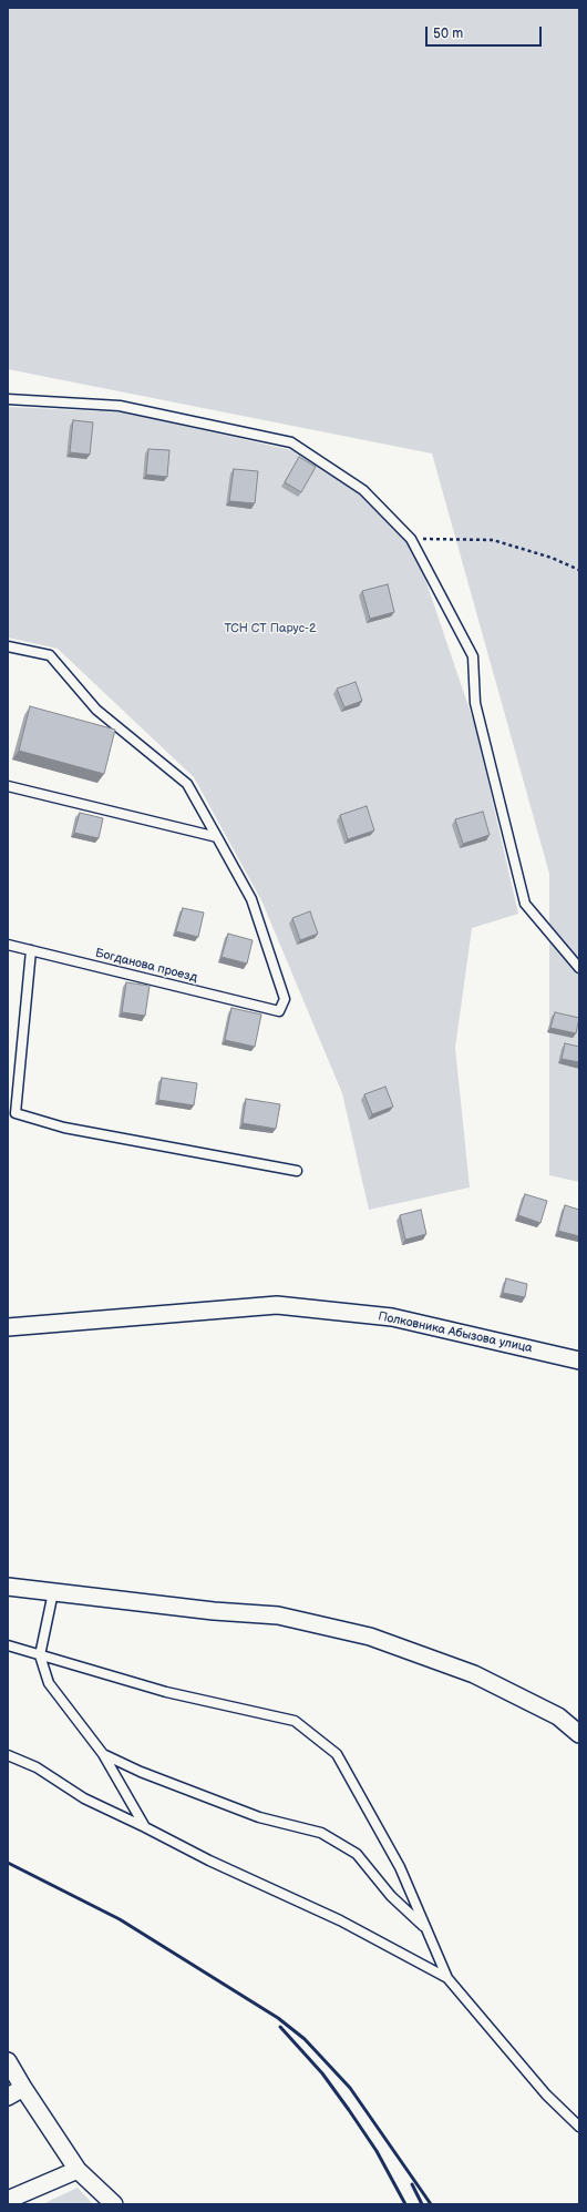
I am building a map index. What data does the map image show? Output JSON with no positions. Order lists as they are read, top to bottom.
{
  "streets": {
    "street": ["Полковника Абызова улица"],
    "lane": ["Богданова проезд"]
  },
  "parks": ["ТСН СТ Парус-2"],
  "scale_bar": "50 m"
}
